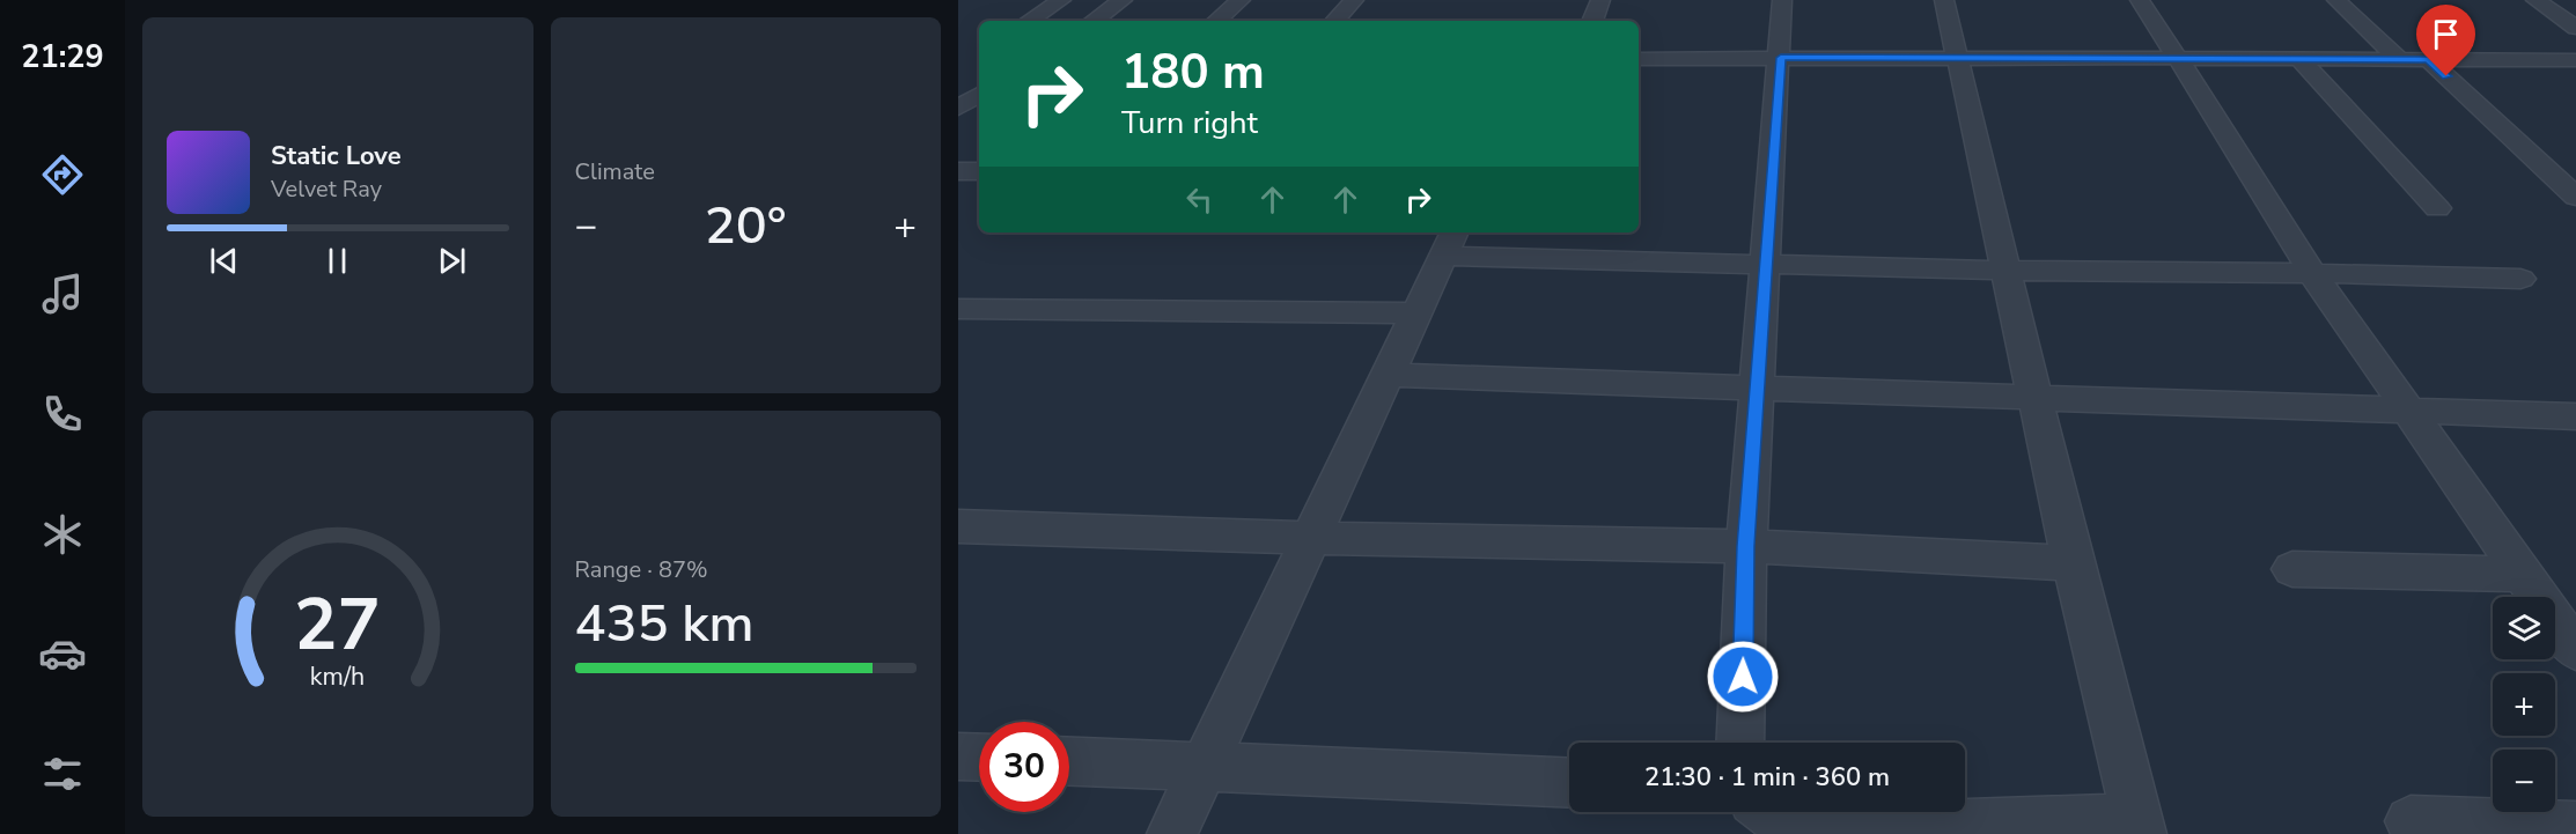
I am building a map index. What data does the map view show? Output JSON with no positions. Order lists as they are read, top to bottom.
{
  "page": {
    "tabs": "21:29",
    "tile": [
      "Climate",
      ["Range · 87%", "435 km"]
    ],
    "turn": ["180 m", "Turn right"],
    "song": ["Static Love", "Velvet Ray"],
    "heat": ["−", "20°", "+"],
    "map_buttons": ["+", "−"],
    "limit": "30",
    "trip": "21:30 · 1 min · 360 m",
    "gauge": ["27", "km/h"]
  }
}
